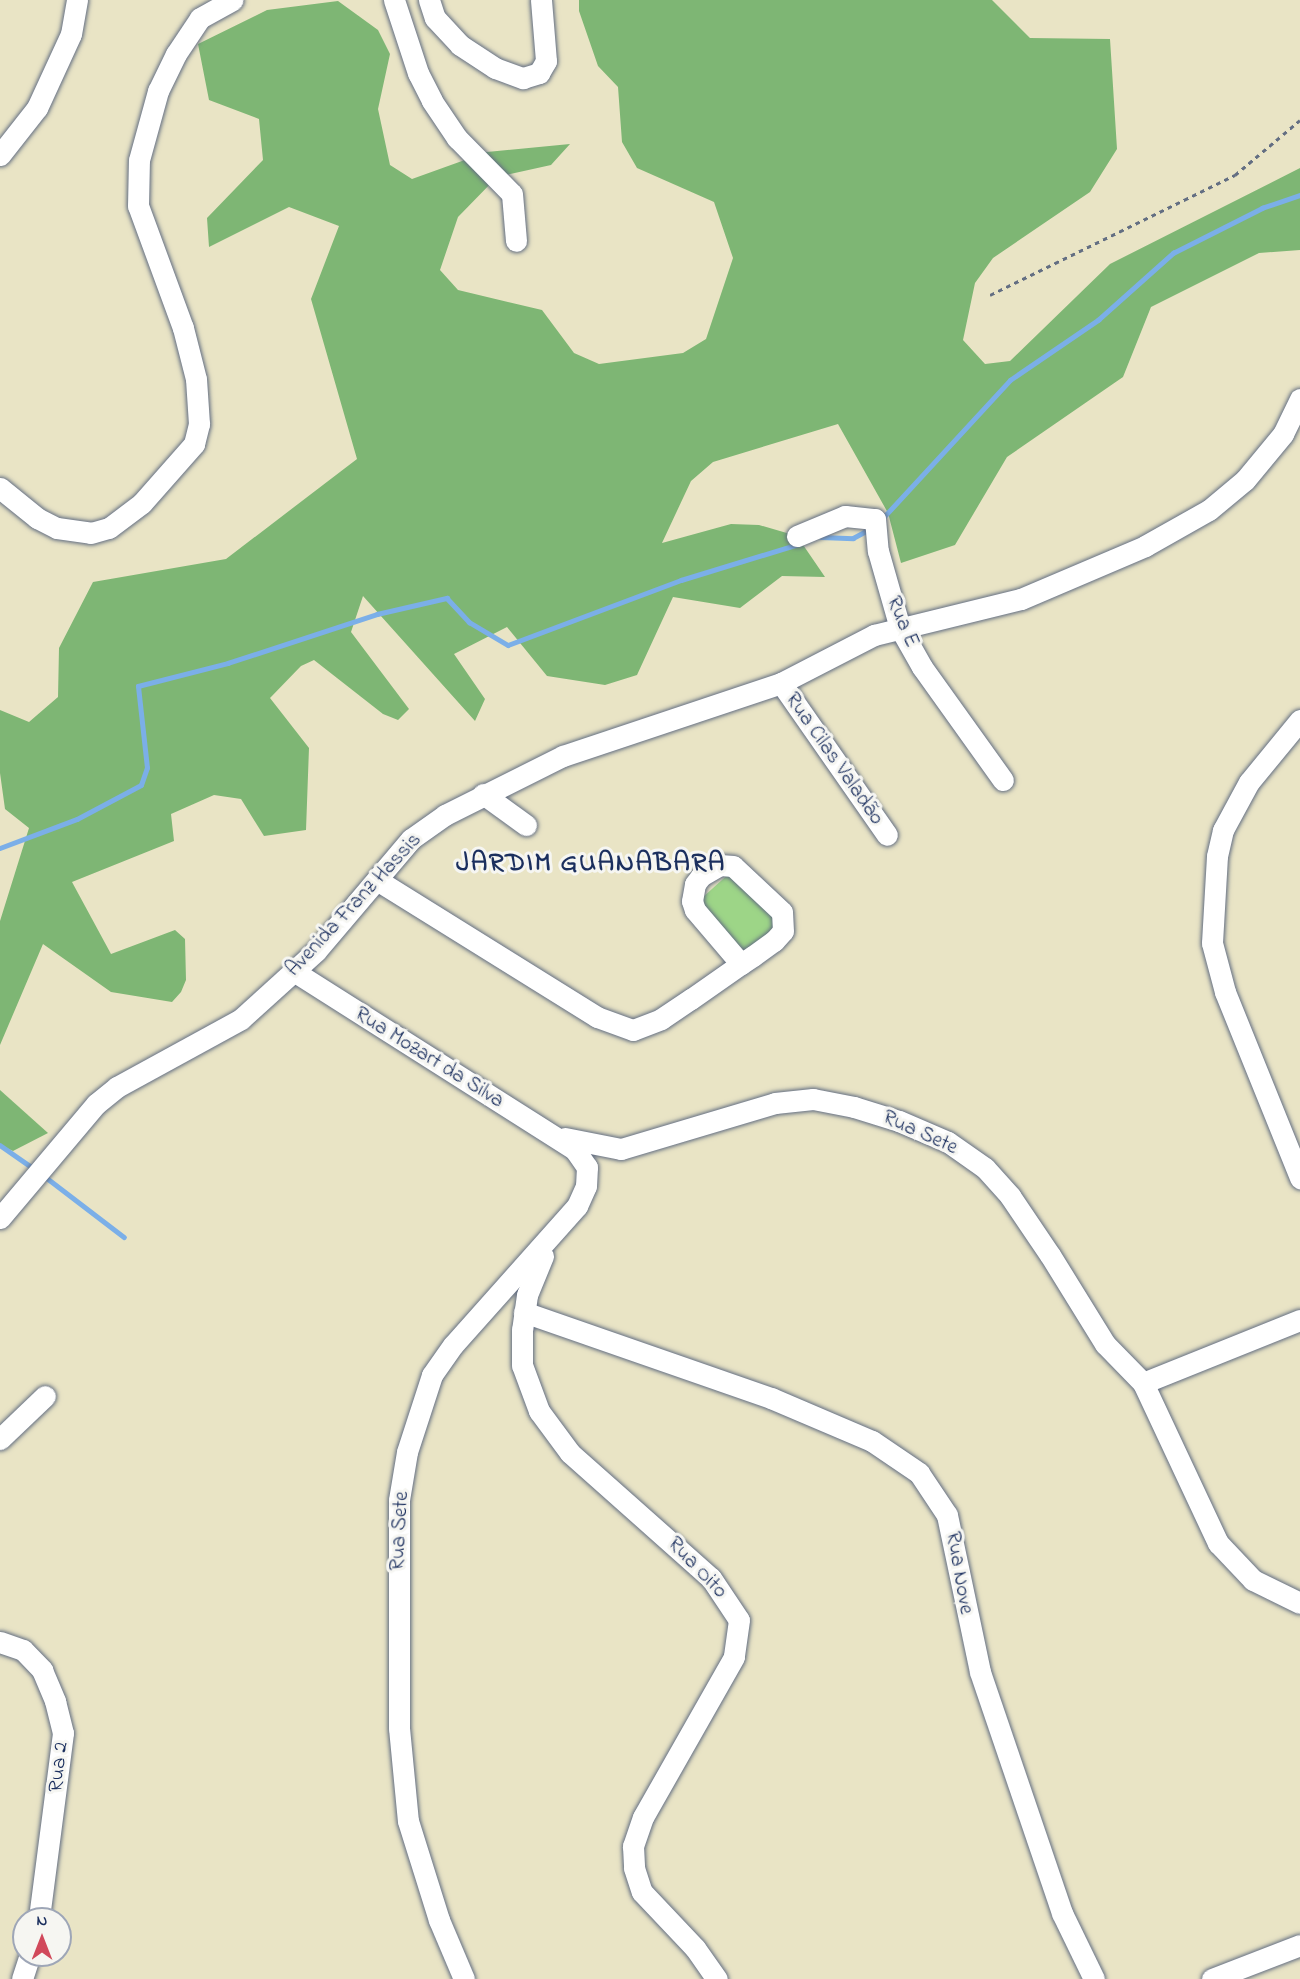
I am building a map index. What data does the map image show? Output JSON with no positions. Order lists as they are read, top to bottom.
{
  "streets": {
    "street": [
      "Rua E",
      "Rua Cilas Valadão",
      "Avenida Franz Hassis",
      "Rua Mozart da Silva",
      "Rua Sete",
      "Rua Oito",
      "Rua Nove",
      "Rua 2"
    ]
  },
  "crossings": [
    ["Rua E", "Avenida Franz Hassis"],
    ["Rua Cilas Valadão", "Avenida Franz Hassis"],
    ["Avenida Franz Hassis", "Rua Mozart da Silva"],
    ["Rua Mozart da Silva", "Rua Sete"],
    ["Rua Sete", "Rua Oito"],
    ["Rua Oito", "Rua Nove"]
  ],
  "districts": ["JARDIM GUANABARA"],
  "north": "top"
}
